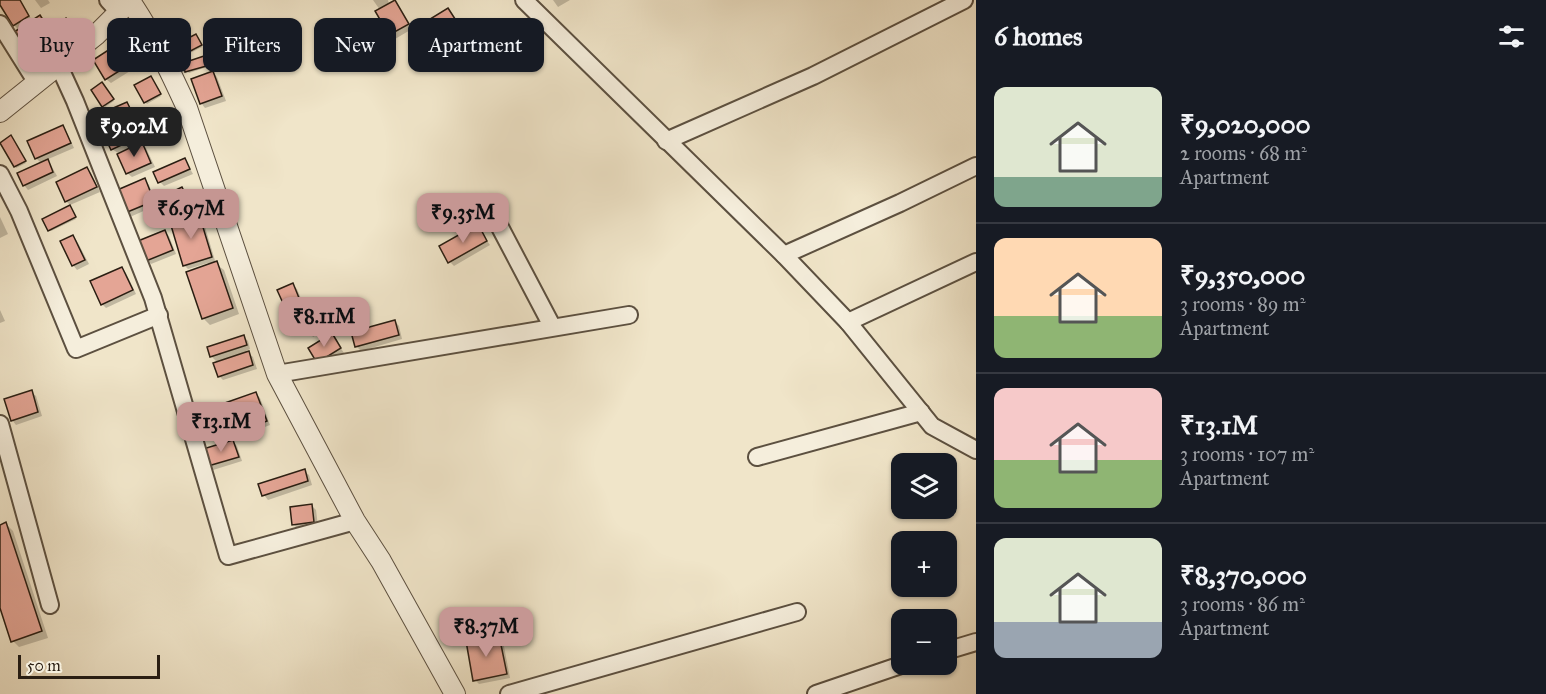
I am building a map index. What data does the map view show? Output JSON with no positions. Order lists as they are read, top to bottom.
{
  "scale_bar": "50 m",
  "page": {
    "heading": "6 homes",
    "chip": [
      "Buy",
      "Rent",
      "Filters",
      "New",
      "Apartment"
    ],
    "list": [
      {
        "name": "₹9,020,000",
        "note": "2 rooms · 68 m² · Apartment"
      },
      {
        "name": "₹9,350,000",
        "note": "3 rooms · 89 m² · Apartment"
      },
      {
        "name": "₹13.1M",
        "note": "3 rooms · 107 m² · Apartment"
      },
      {
        "name": "₹8,370,000",
        "note": "3 rooms · 86 m² · Apartment"
      }
    ],
    "price": [
      "₹9.02M",
      "₹6.97M",
      "₹9.35M",
      "₹8.11M",
      "₹13.1M",
      "₹8.37M"
    ],
    "map_buttons": ["+", "−"],
    "scale": "50 m"
  }
}
